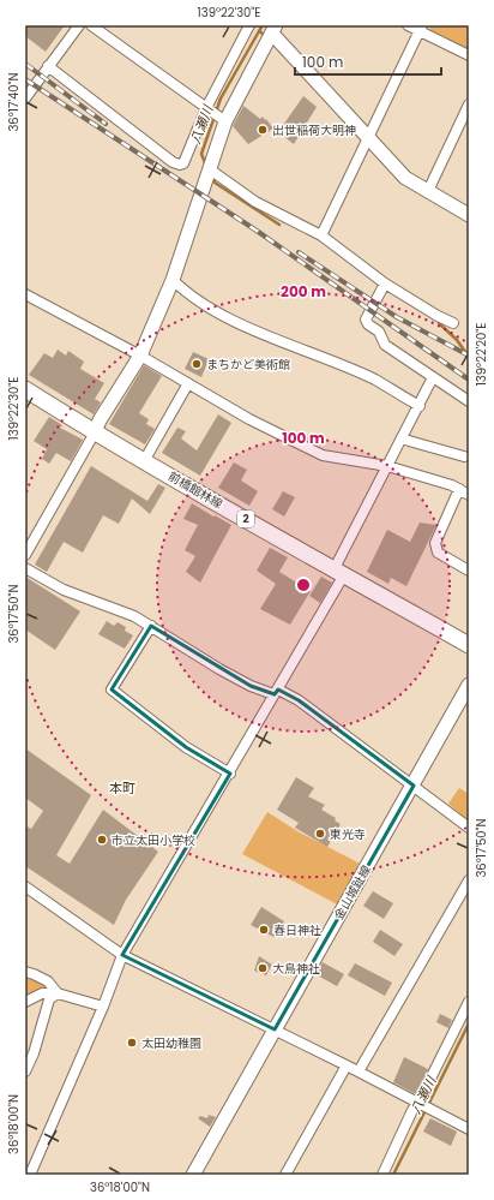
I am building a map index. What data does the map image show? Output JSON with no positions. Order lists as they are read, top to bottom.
{
  "streets": {
    "main road": ["前橋館林線", "2"],
    "street": ["金山城趾線"]
  },
  "districts": ["本町"],
  "water": ["八瀬川"],
  "places": [
    "出世稲荷大明神",
    "まちかど美術館",
    "東光寺",
    "市立太田小学校",
    "春日神社",
    "大鳥神社",
    "太田幼稚園"
  ],
  "scale_bar": "100 m",
  "coordinates": [
    "139°22'30\"E",
    "36°17'40\"N",
    "139°22'20\"E",
    "36°17'50\"N",
    "36°18'00\"N"
  ],
  "rings": ["200 m", "100 m"]
}
